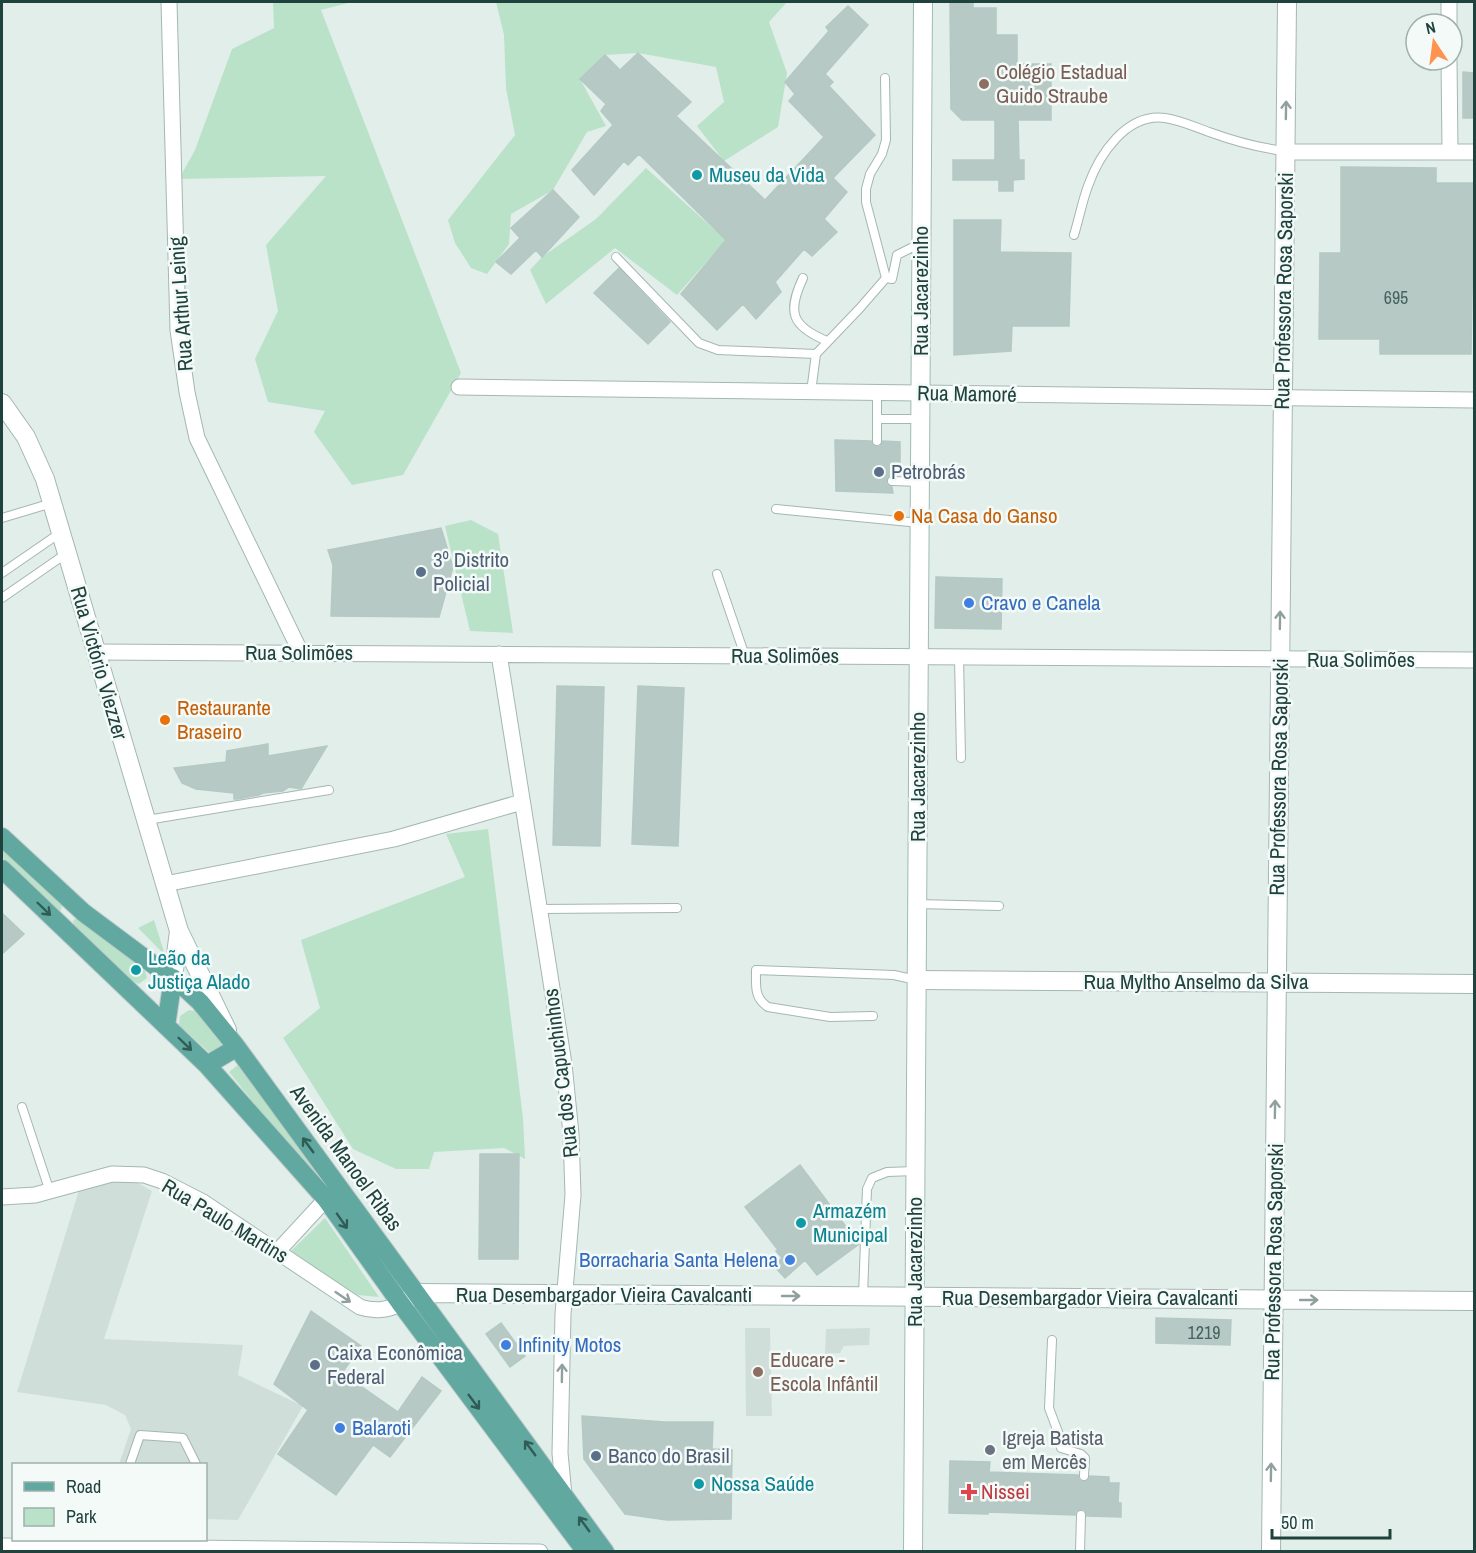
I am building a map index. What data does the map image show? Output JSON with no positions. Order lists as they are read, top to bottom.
{
  "streets": {
    "main road": ["Avenida Manoel Ribas"],
    "street": [
      "Rua Jacarezinho",
      "Rua Professora Rosa Saporski",
      "Rua Arthur Leinig",
      "Rua Mamoré",
      "Rua Solimões",
      "Rua Victório Viezzer",
      "Rua Myltho Anselmo da Silva",
      "Rua dos Capuchinhos",
      "Rua Paulo Martins",
      "Rua Desembargador Vieira Cavalcanti"
    ]
  },
  "crossings": [
    ["Rua Jacarezinho", "Rua Mamoré"],
    ["Rua Jacarezinho", "Rua Solimões"],
    ["Rua Jacarezinho", "Rua Myltho Anselmo da Silva"],
    ["Rua Jacarezinho", "Rua Desembargador Vieira Cavalcanti"],
    ["Rua Professora Rosa Saporski", "Rua Mamoré"],
    ["Rua Professora Rosa Saporski", "Rua Solimões"],
    ["Rua Professora Rosa Saporski", "Rua Myltho Anselmo da Silva"],
    ["Rua Professora Rosa Saporski", "Rua Desembargador Vieira Cavalcanti"],
    ["Rua Arthur Leinig", "Rua Solimões"],
    ["Rua Solimões", "Rua Victório Viezzer"],
    ["Rua Solimões", "Rua dos Capuchinhos"],
    ["Rua Victório Viezzer", "Avenida Manoel Ribas"],
    ["Rua dos Capuchinhos", "Avenida Manoel Ribas"],
    ["Rua dos Capuchinhos", "Rua Desembargador Vieira Cavalcanti"],
    ["Avenida Manoel Ribas", "Rua Paulo Martins"],
    ["Avenida Manoel Ribas", "Rua Desembargador Vieira Cavalcanti"]
  ],
  "one_way": ["Rua Professora Rosa Saporski", "Rua Desembargador Vieira Cavalcanti"],
  "places": {
    "other": [
      "Colégio Estadual Guido Straube",
      "Museu da Vida",
      "Petrobrás",
      "Na Casa do Ganso",
      "3º Distrito Policial",
      "Cravo e Canela",
      "Restaurante Braseiro",
      "Leão da Justiça Alado",
      "Armazém Municipal",
      "Borracharia Santa Helena",
      "Infinity Motos",
      "Caixa Econômica Federal",
      "Educare - Escola Infântil",
      "Balaroti",
      "Igreja Batista em Mercês",
      "Banco do Brasil",
      "Nossa Saúde"
    ],
    "health": ["Nissei"]
  },
  "house_numbers": ["695", "1219"],
  "legend": ["Road", "Park"],
  "scale_bar": "50 m",
  "north": "top"
}
